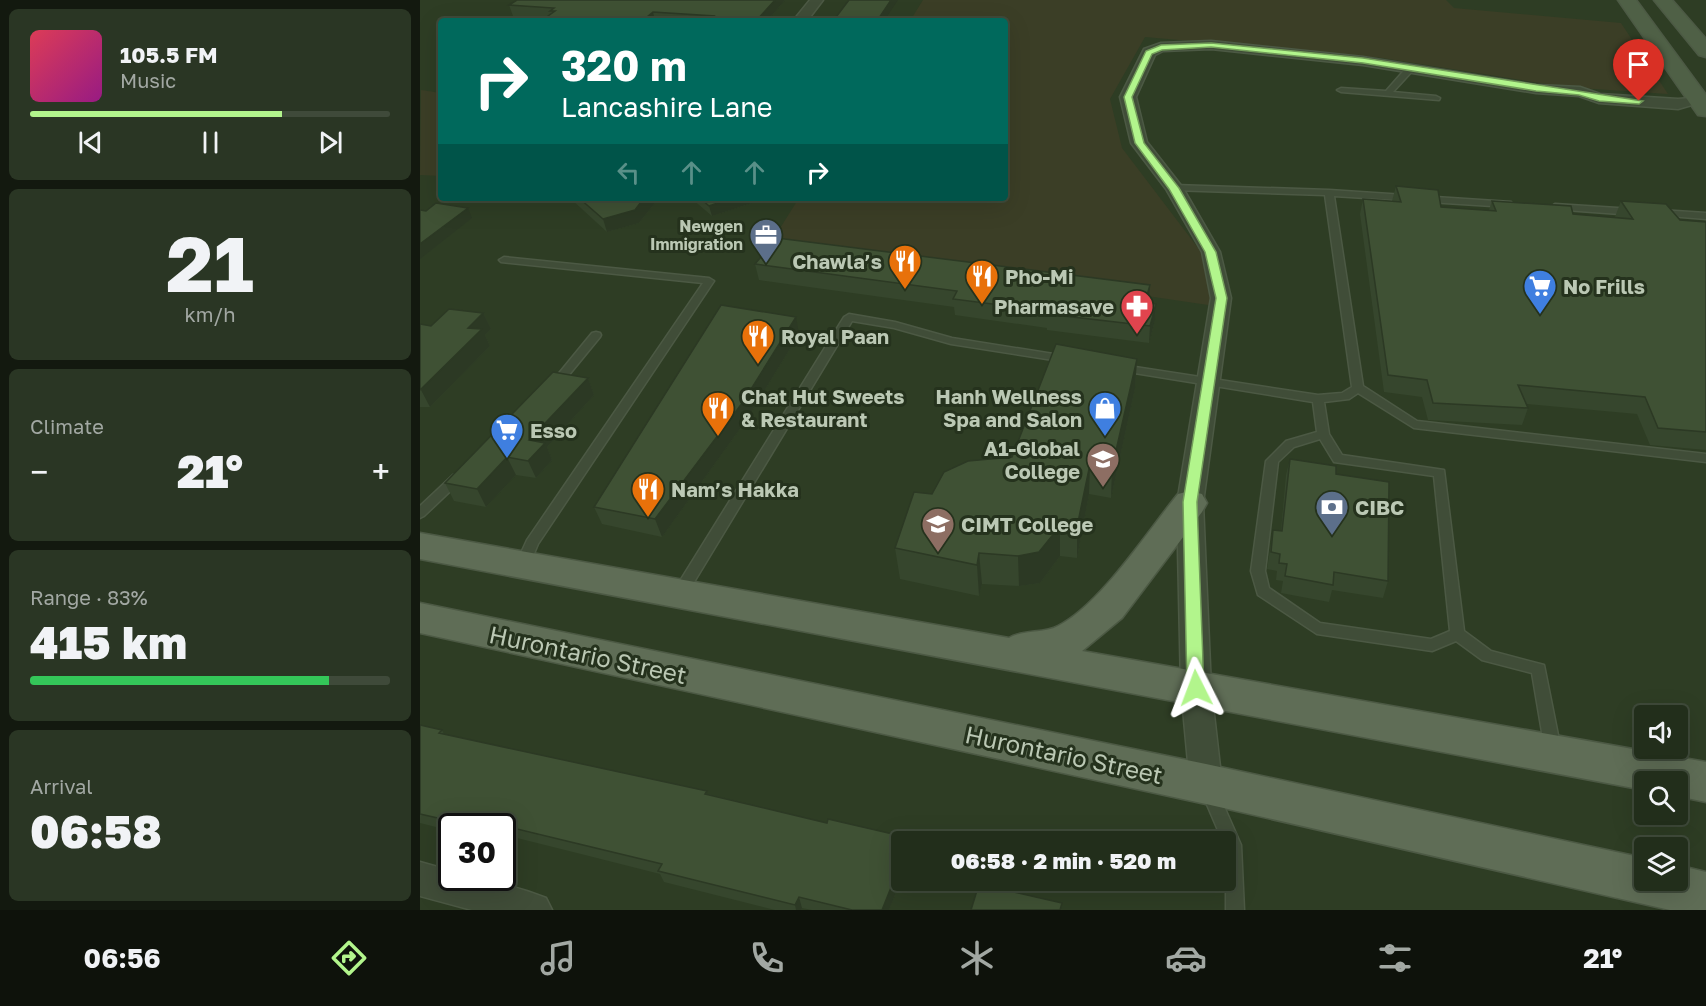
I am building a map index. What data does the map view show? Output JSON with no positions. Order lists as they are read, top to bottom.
{
  "streets": {
    "main road": ["Hurontario Street"]
  },
  "places": {
    "office": ["Newgen Immigration"],
    "restaurant": [
      "Chawla’s",
      "Pho-Mi",
      "Royal Paan",
      "Chat Hut Sweets & Restaurant",
      "Nam’s Hakka"
    ],
    "supermarket": ["No Frills", "Esso"],
    "pharmacy": ["Pharmasave"],
    "shop": ["Hanh Wellness Spa and Salon"],
    "school or university": ["A1-Global College", "CIMT College"],
    "bank": ["CIBC"]
  },
  "page": {
    "turn": ["320 m", "Lancashire Lane"],
    "song": ["105.5 FM", "Music"],
    "tile": [
      ["21", "km/h"],
      "Climate",
      ["Range · 83%", "415 km"],
      ["Arrival", "06:58"]
    ],
    "heat": ["−", "21°", "+"],
    "limit": "30",
    "trip": "06:58 · 2 min · 520 m",
    "tabs": ["06:56", "21°"]
  }
}
